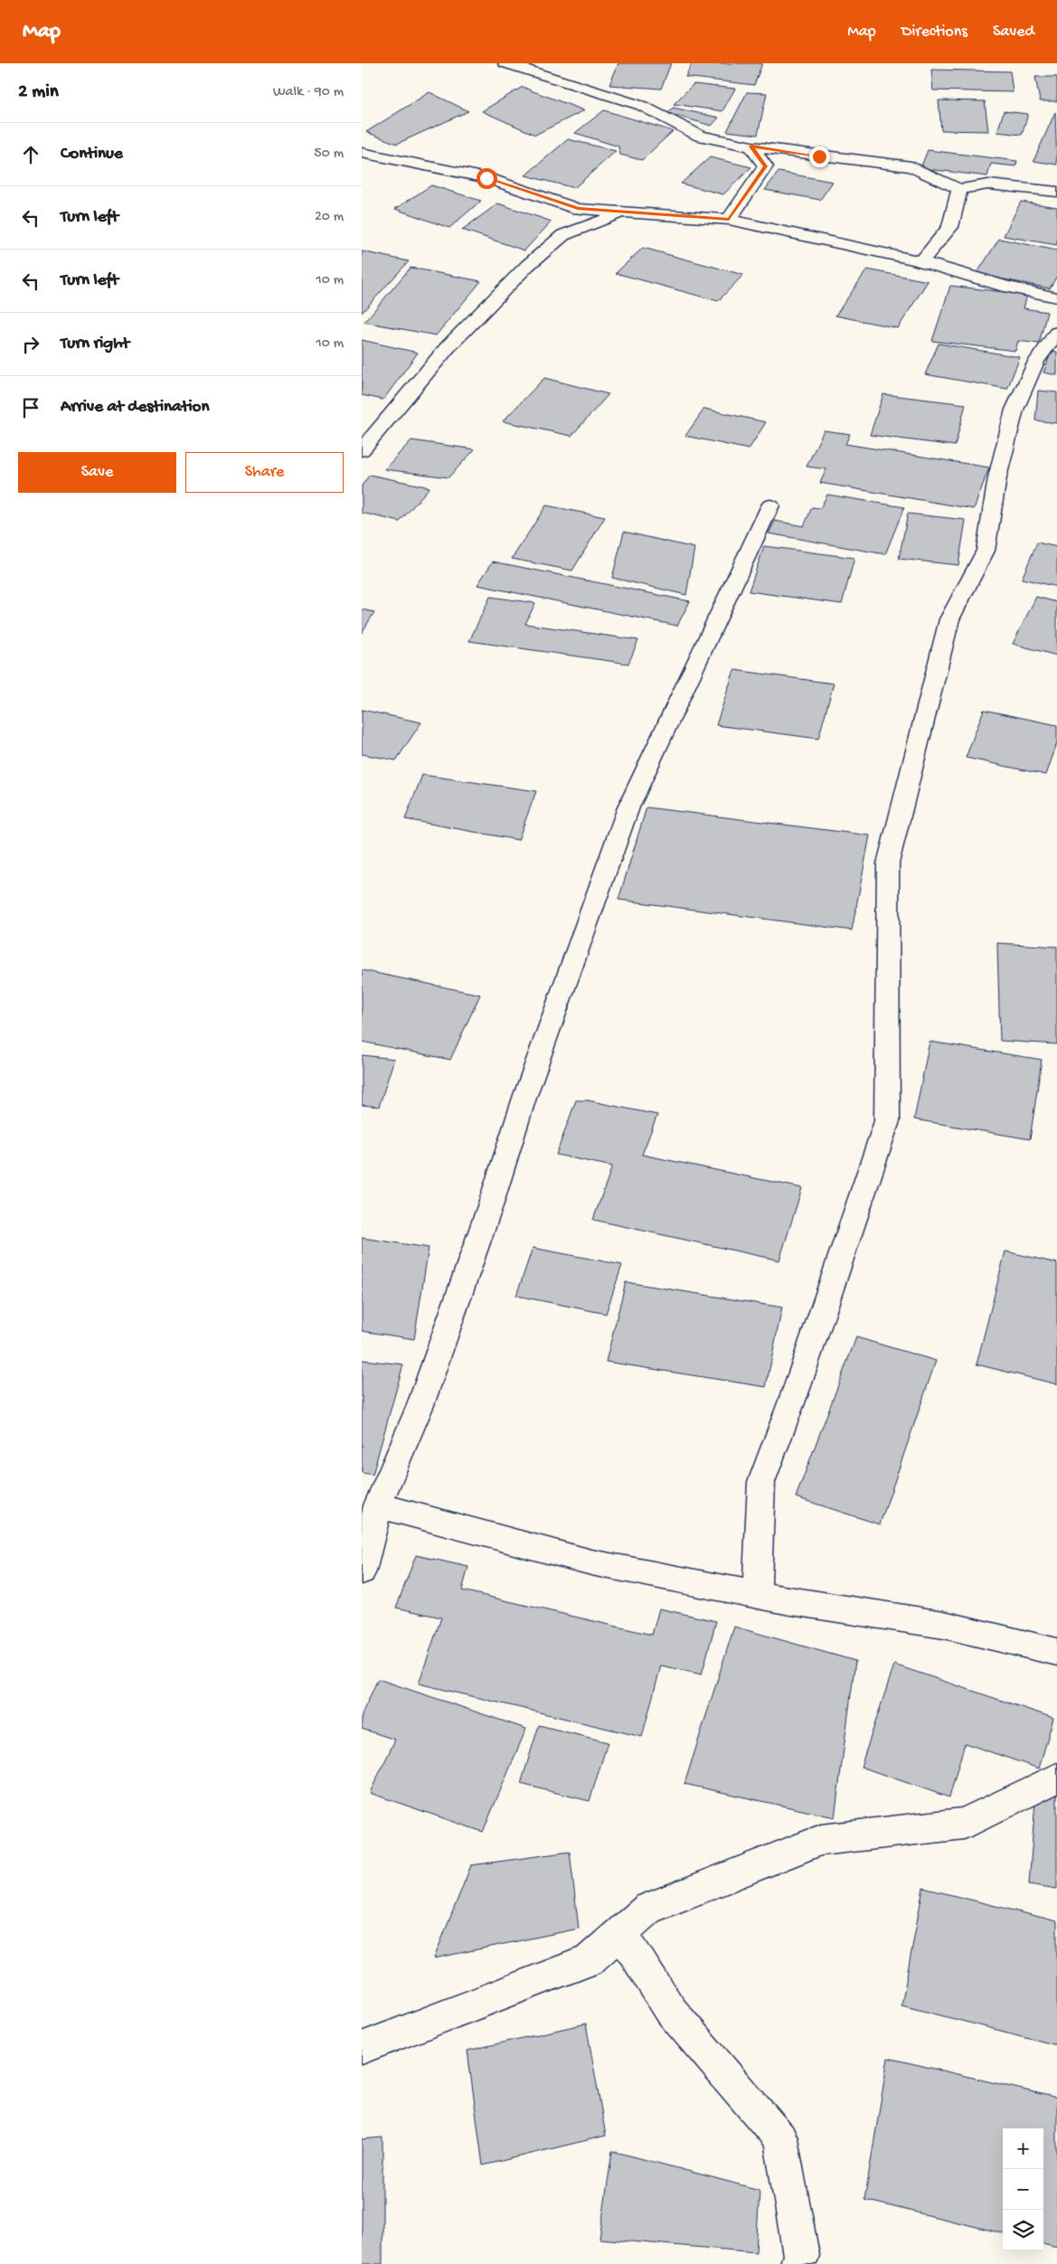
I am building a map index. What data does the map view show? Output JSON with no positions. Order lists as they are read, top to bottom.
{
  "page": {
    "header": "Map",
    "nav": ["Map", "Directions", "Saved"],
    "heading": ["2 min", "Walk · 90 m"],
    "list": [
      ["Continue", "50 m"],
      ["Turn left", "20 m"],
      ["Turn left", "10 m"],
      ["Turn right", "10 m"],
      "Arrive at destination"
    ],
    "buttons": ["Save", "Share"],
    "map_buttons": ["+", "−"]
  }
}
